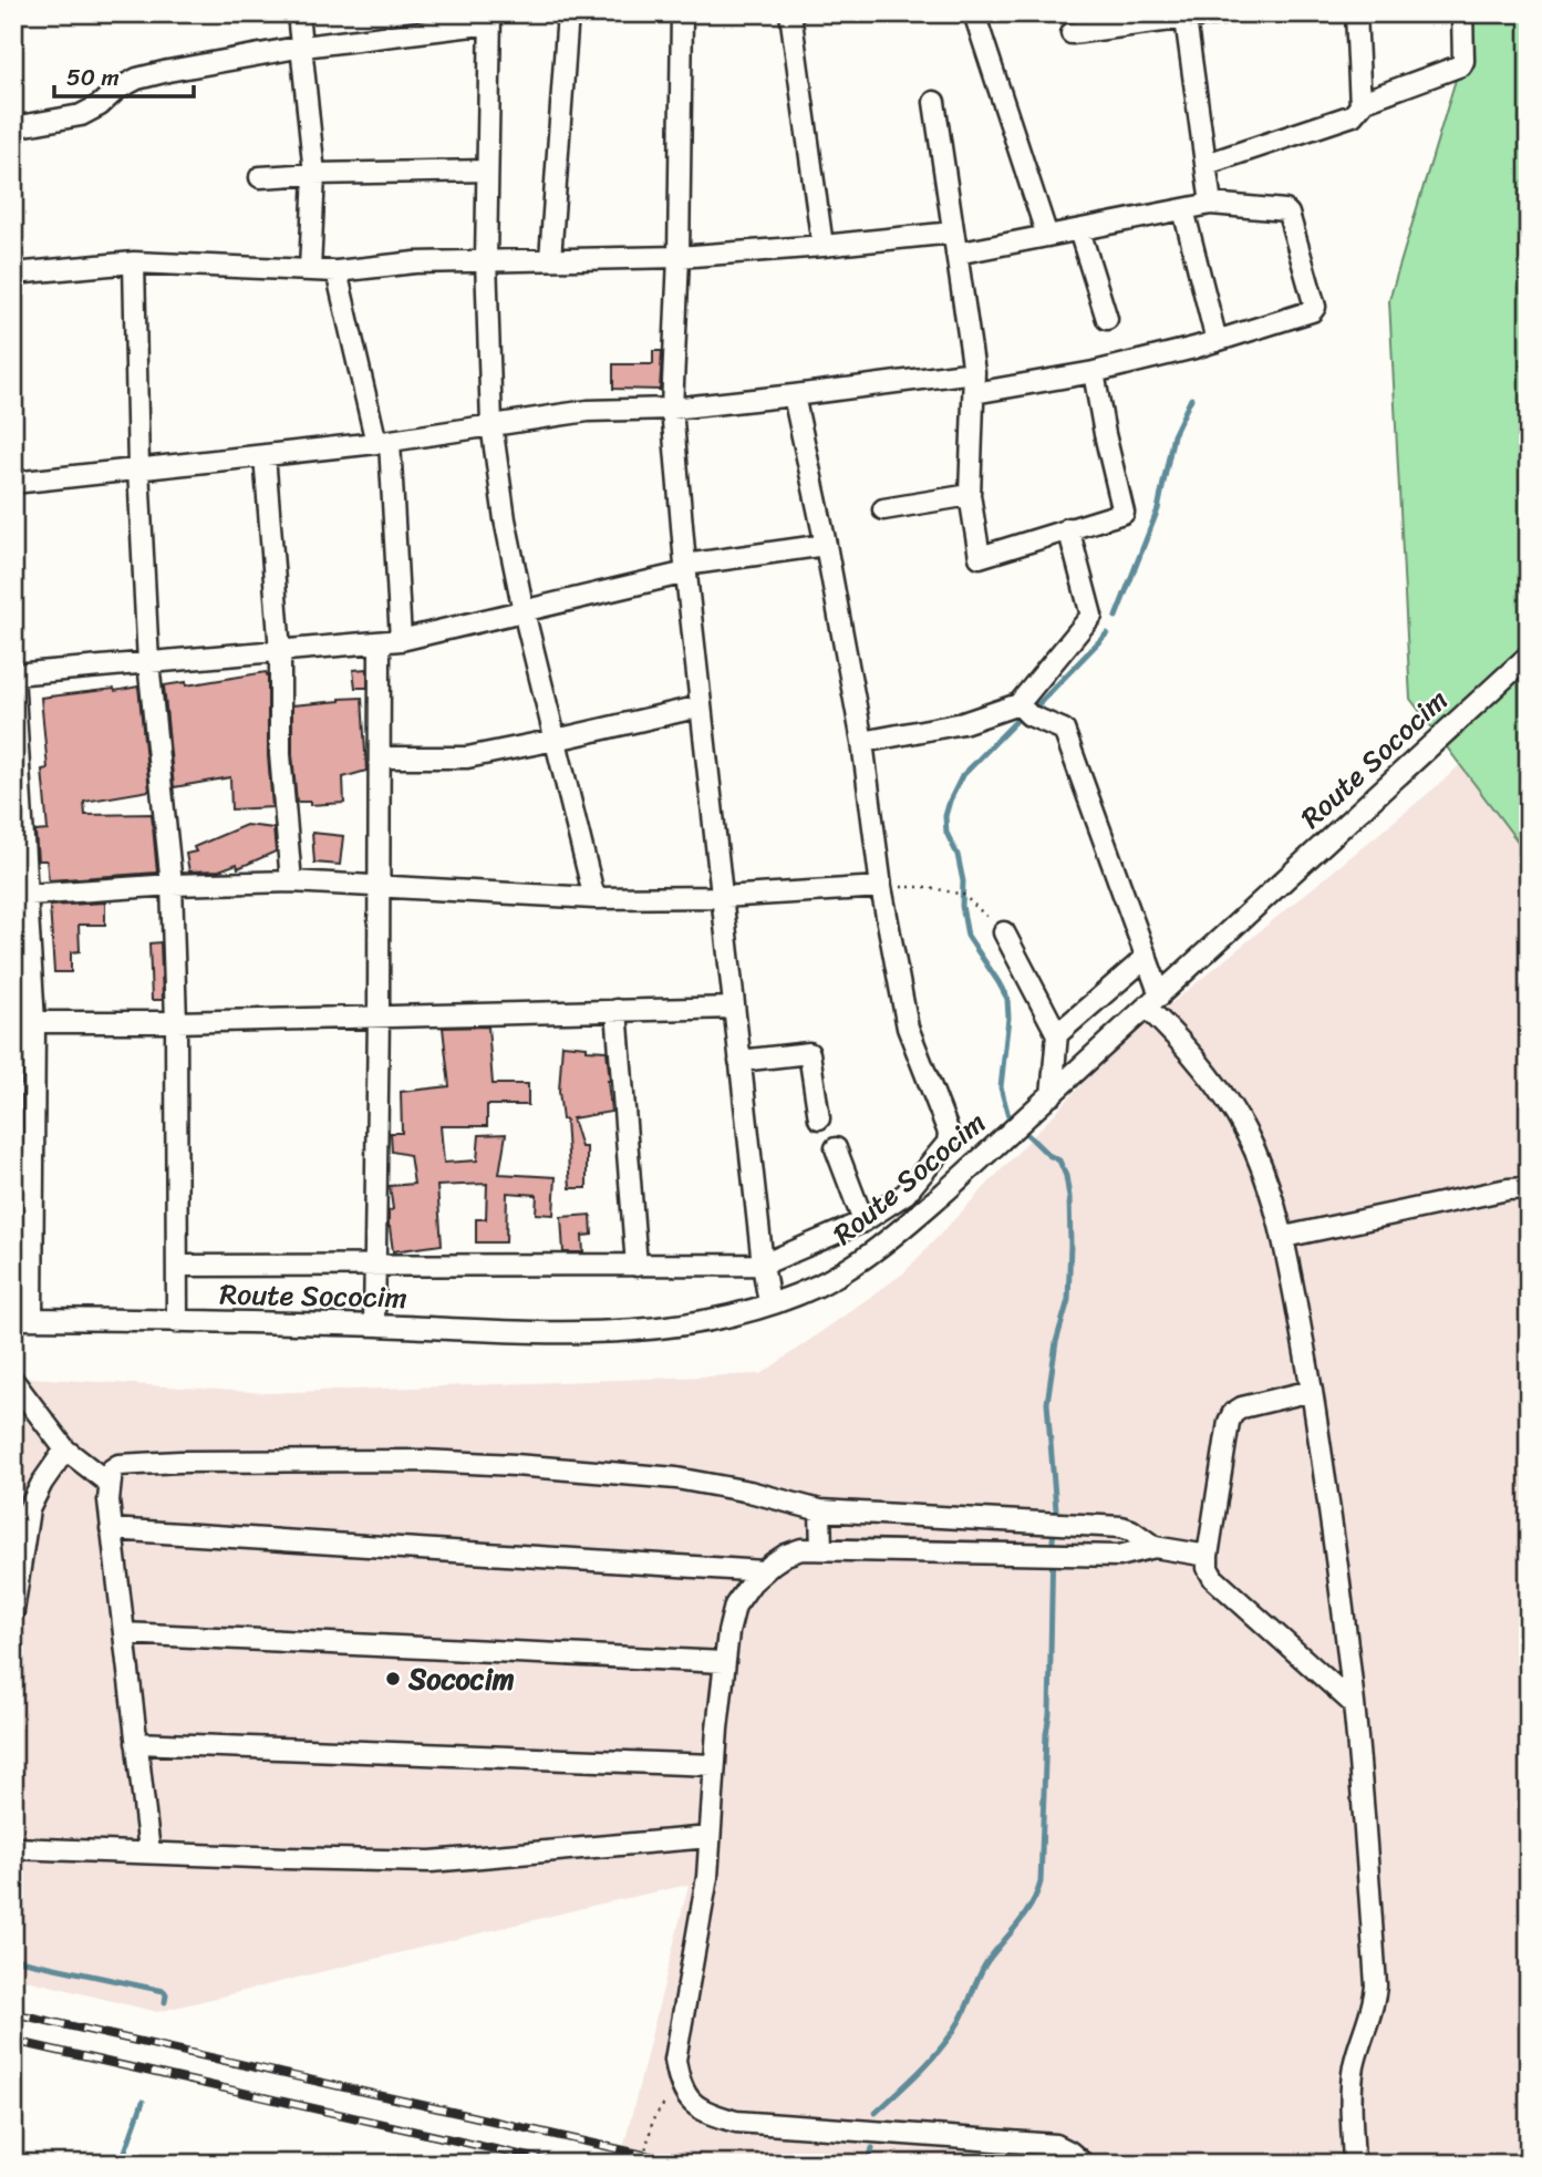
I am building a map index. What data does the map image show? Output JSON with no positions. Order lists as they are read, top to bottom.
{
  "streets": {
    "street": ["Route Sococim"]
  },
  "places": ["Sococim"],
  "scale_bar": "50 m"
}
